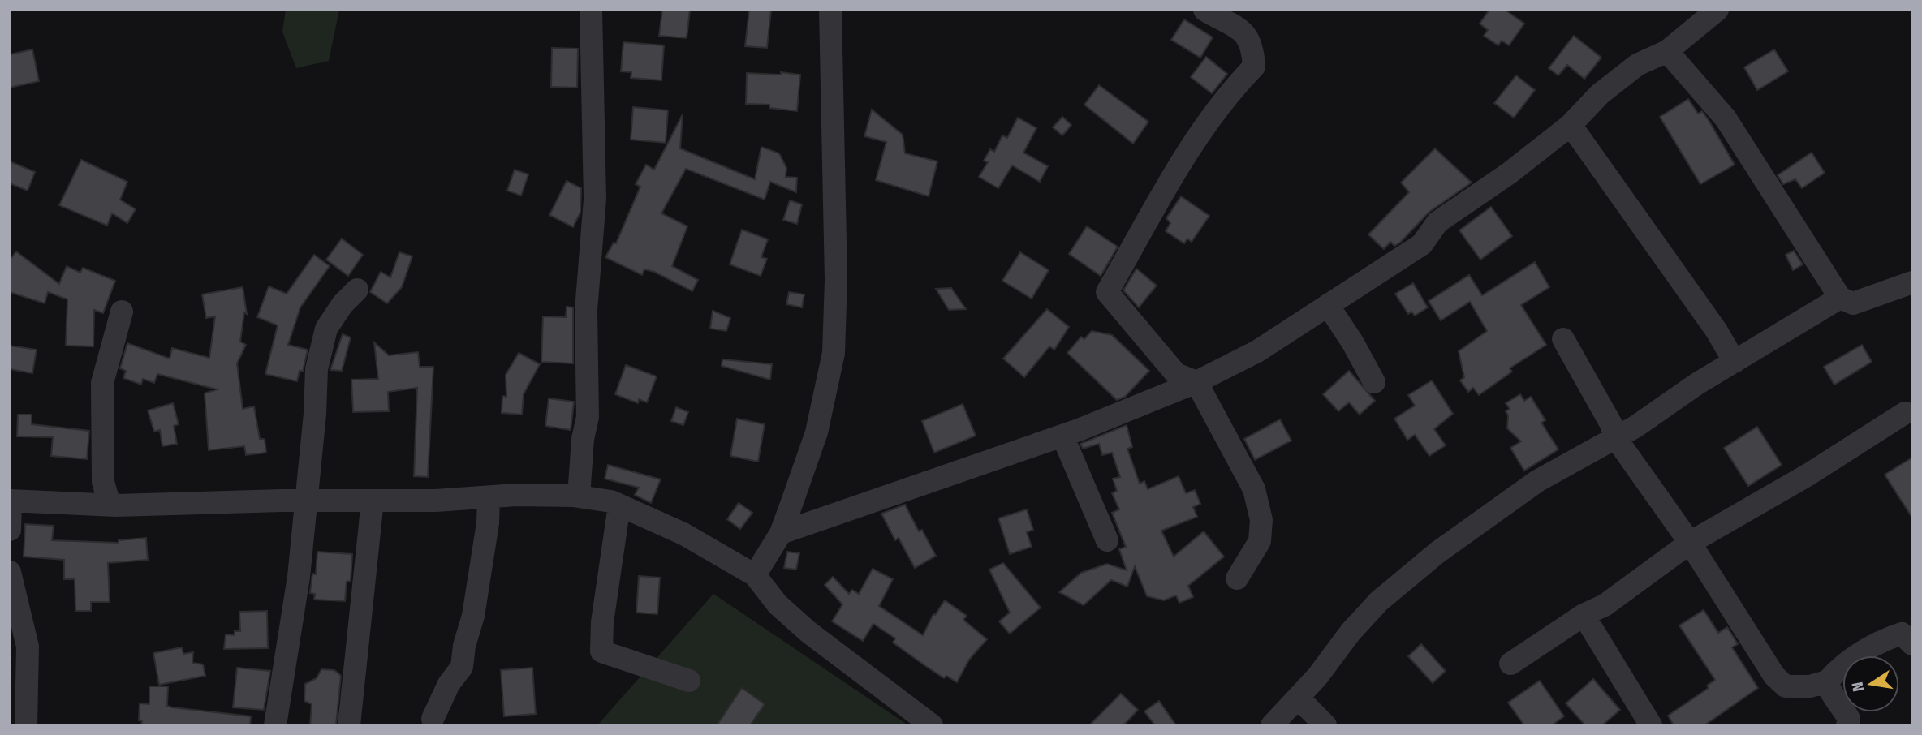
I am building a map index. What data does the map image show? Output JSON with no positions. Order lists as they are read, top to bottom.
{
  "north": "left"
}
